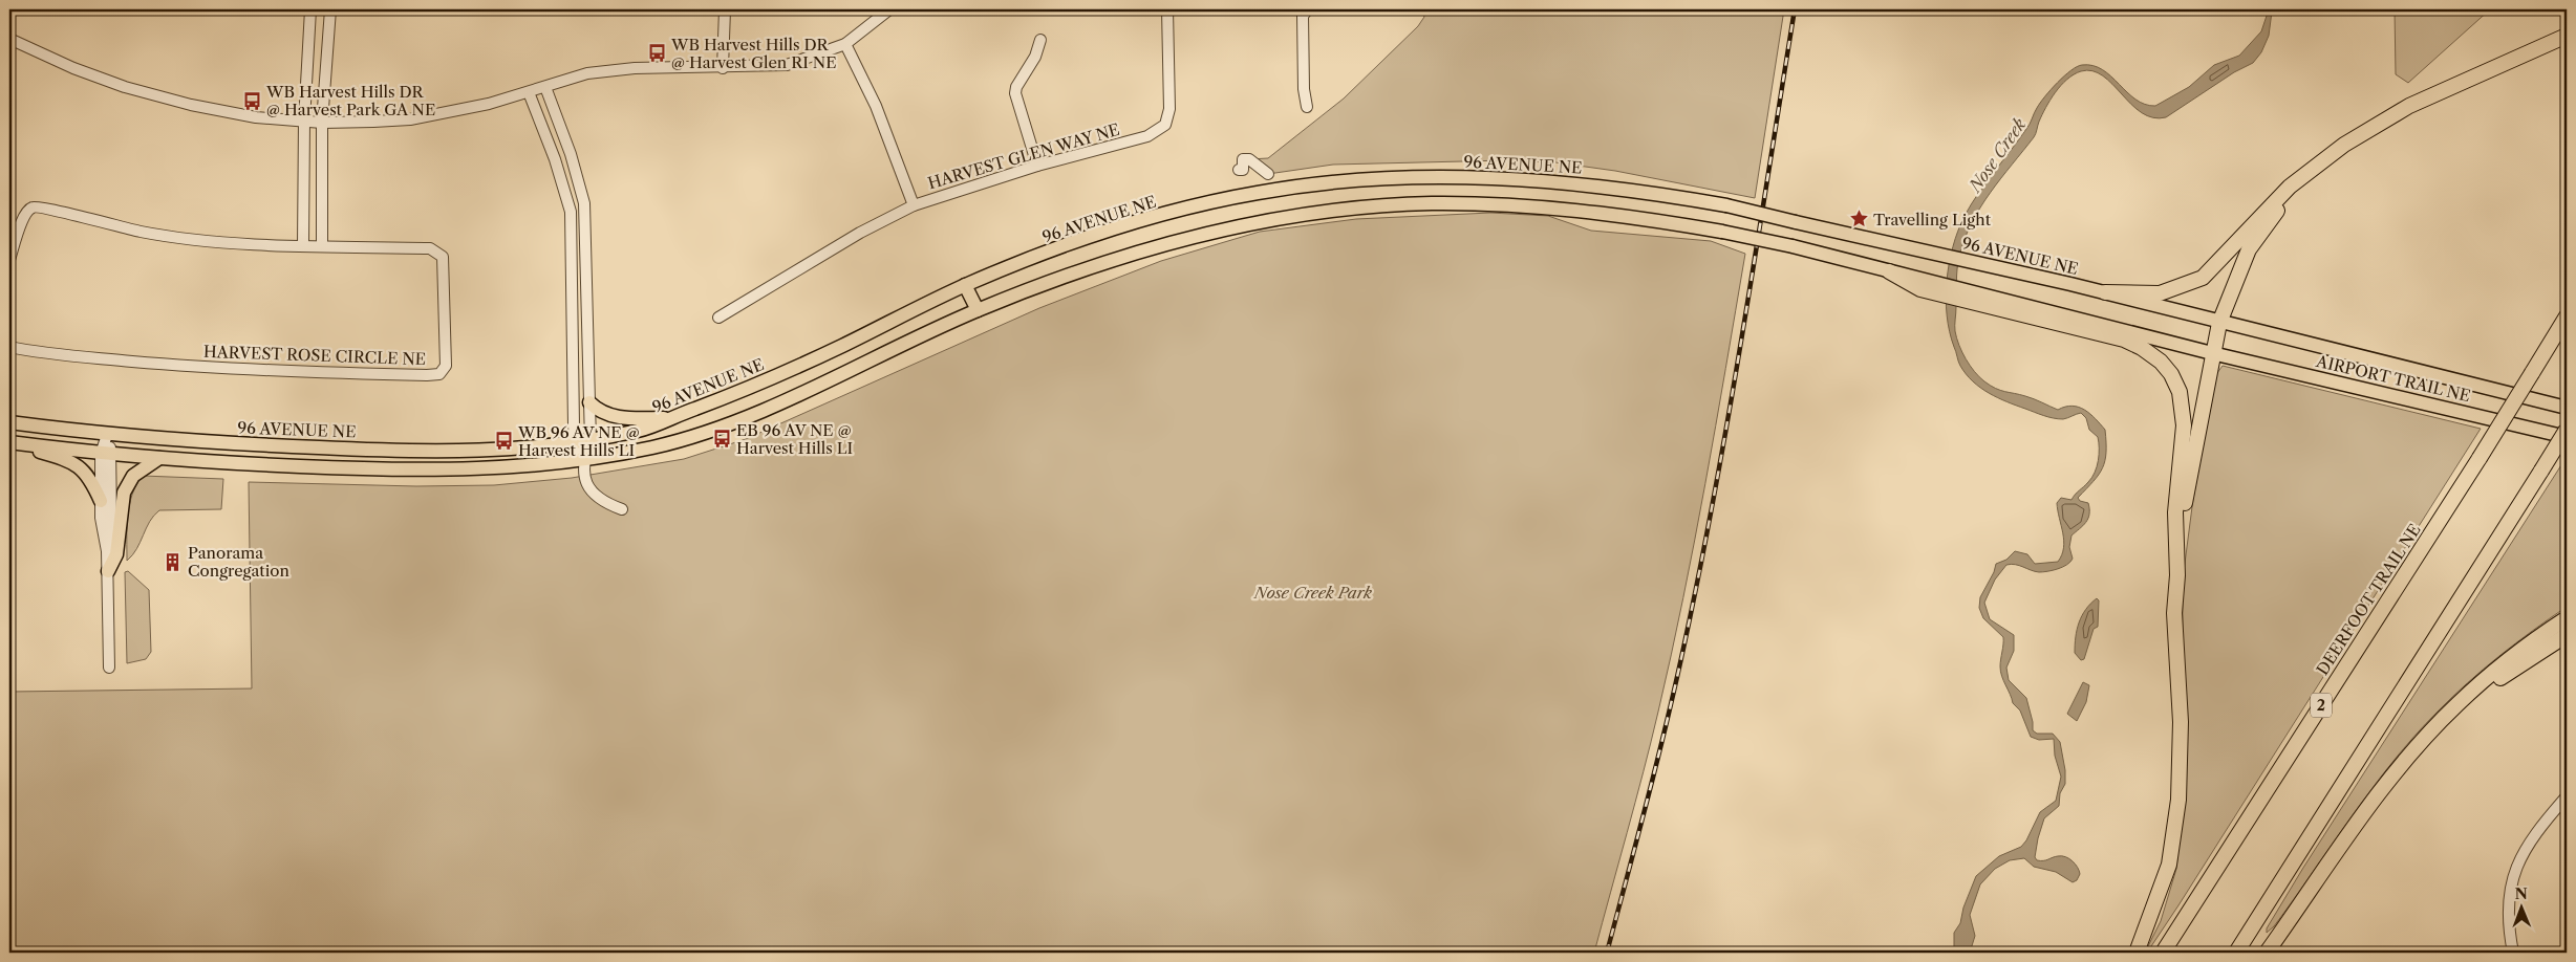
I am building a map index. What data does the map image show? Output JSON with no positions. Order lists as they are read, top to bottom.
{
  "streets": {
    "highway": ["DEERFOOT TRAIL NE", "2"],
    "main road": ["96 AVENUE NE", "AIRPORT TRAIL NE"],
    "street": ["HARVEST GLEN WAY NE", "HARVEST ROSE CIRCLE NE"]
  },
  "crossings": [
    ["96 AVENUE NE", "AIRPORT TRAIL NE"]
  ],
  "water": ["Nose Creek"],
  "parks": ["Nose Creek Park"],
  "places": {
    "bus stop": [
      "WB Harvest Hills DR @ Harvest Glen RI NE",
      "WB Harvest Hills DR @ Harvest Park GA NE",
      "EB 96 AV NE @ Harvest Hills LI",
      "WB 96 AV NE @ Harvest Hills LI"
    ],
    "place": ["Travelling Light"],
    "building": ["Panorama Congregation"]
  },
  "north": "top"
}
